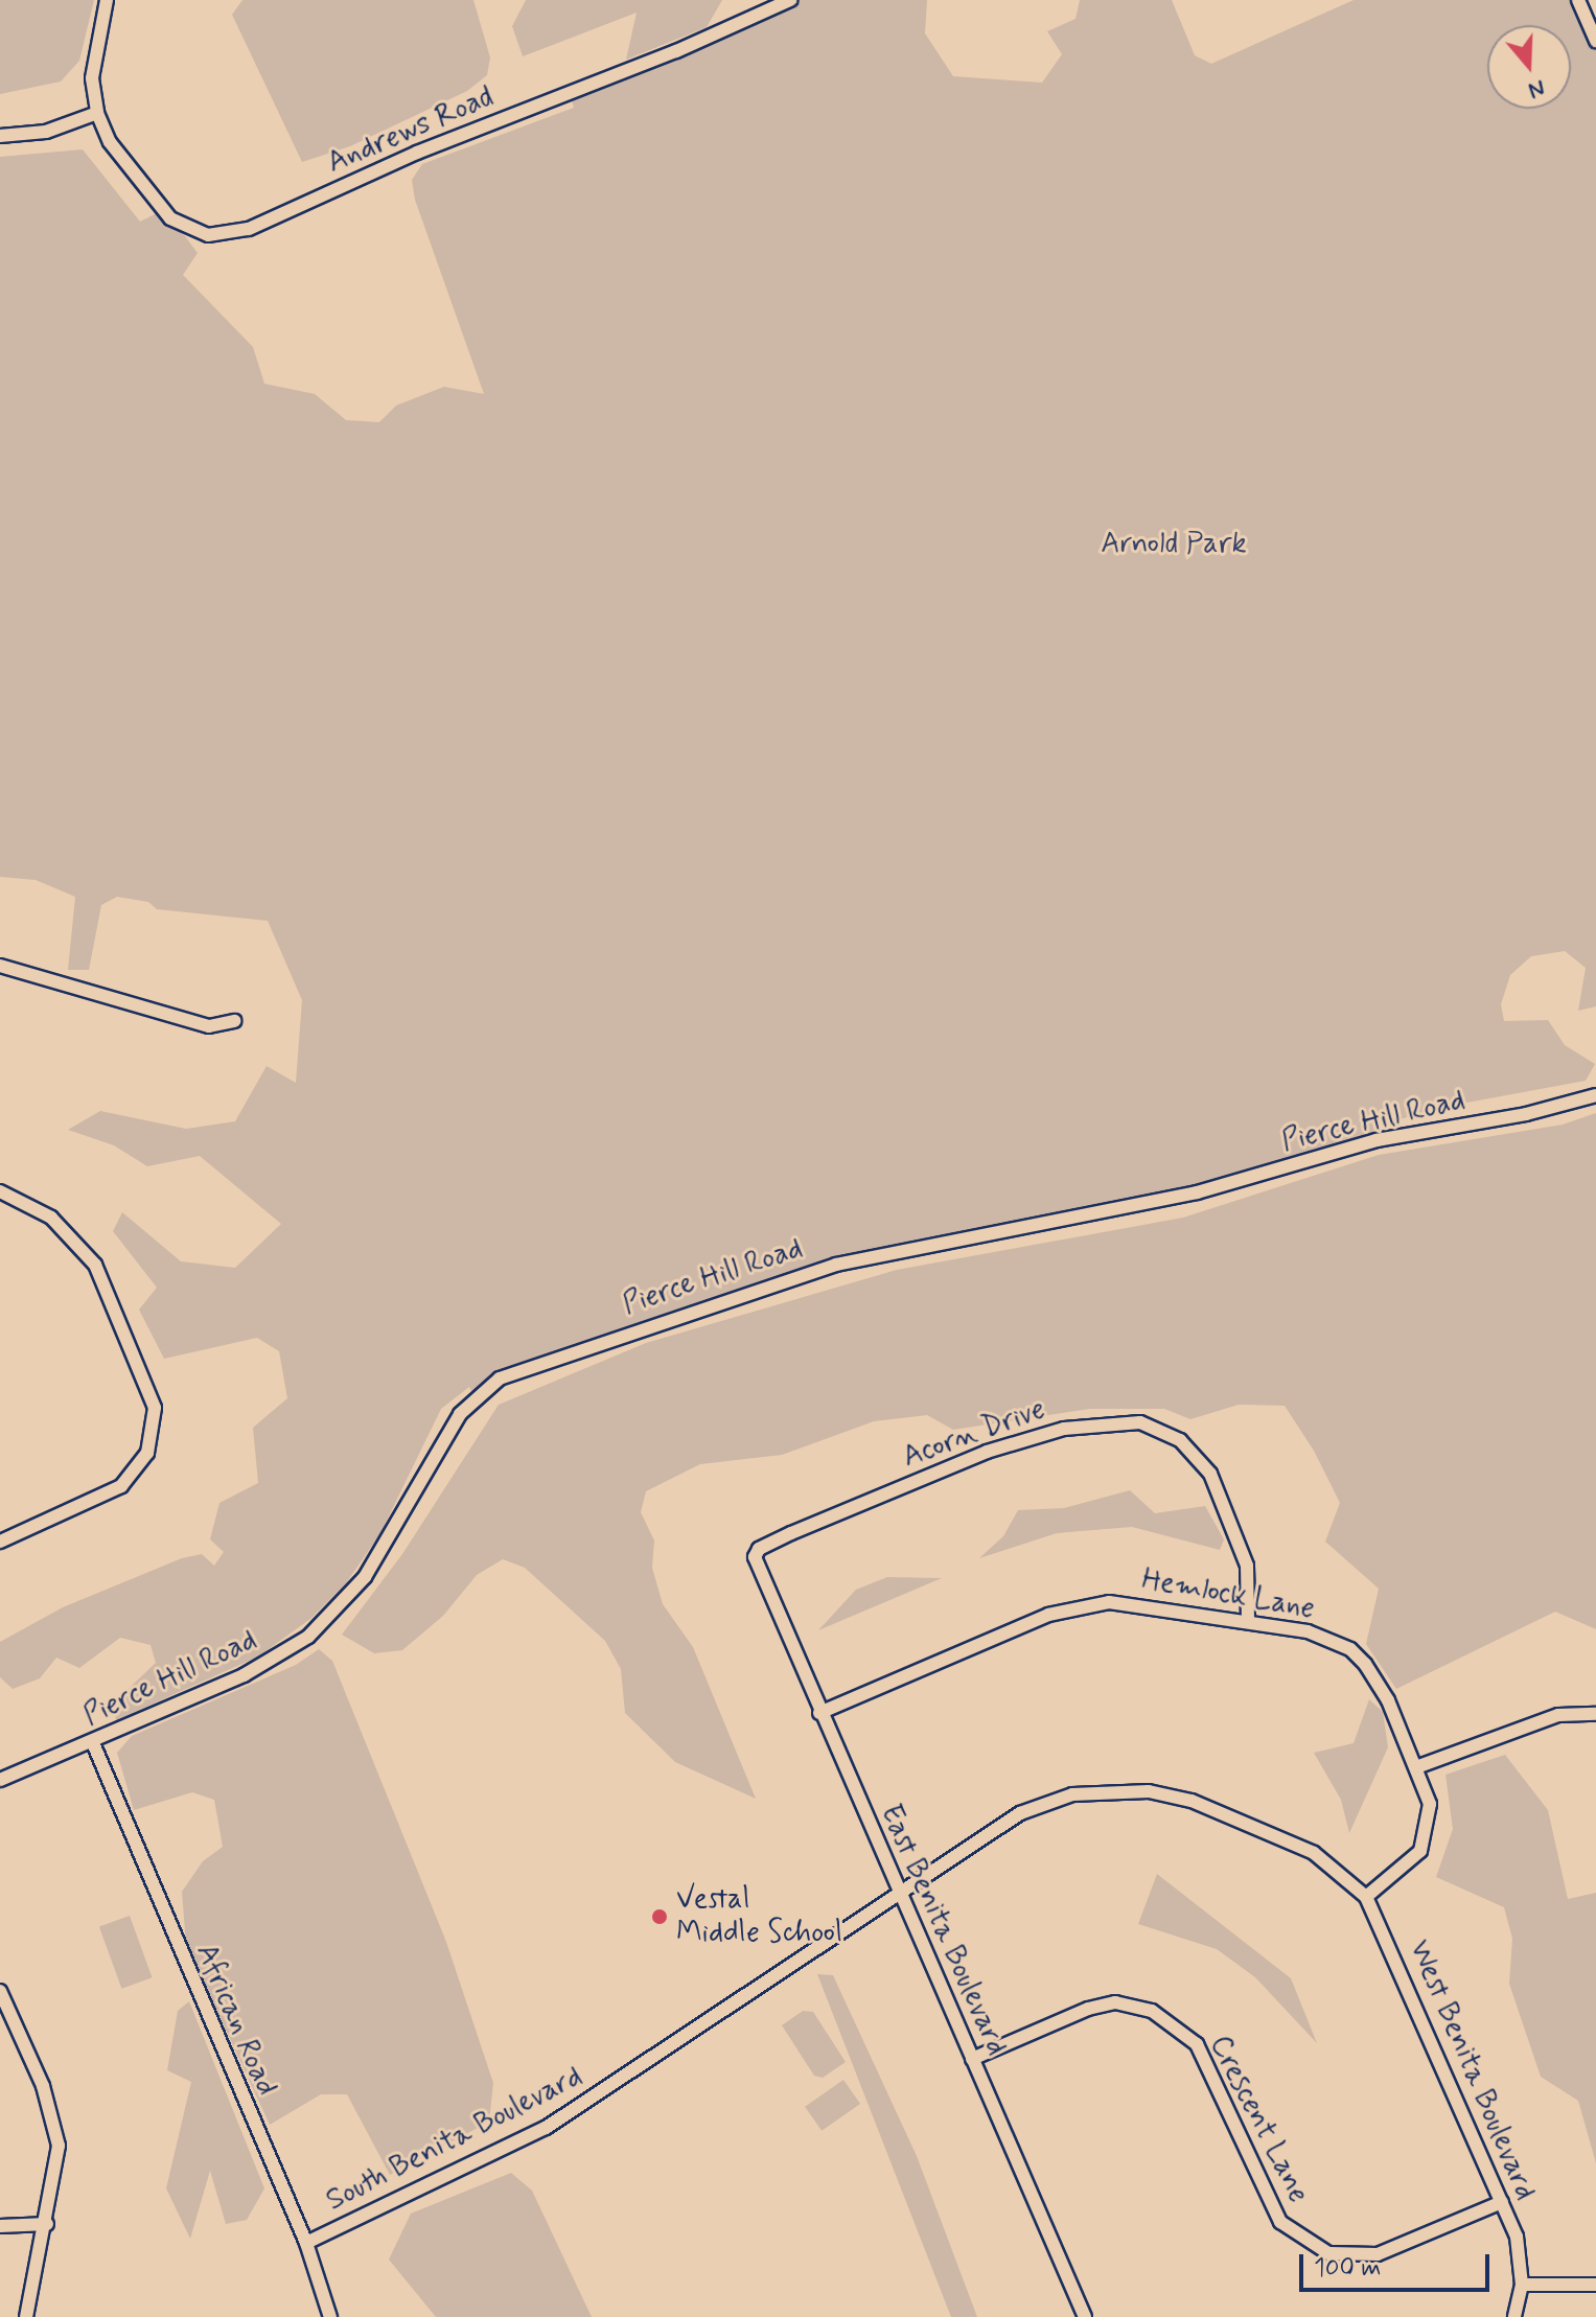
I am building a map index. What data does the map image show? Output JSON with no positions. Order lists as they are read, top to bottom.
{
  "streets": {
    "street": [
      "Andrews Road",
      "Pierce Hill Road",
      "Acorn Drive",
      "Hemlock Lane",
      "East Benita Boulevard",
      "African Road",
      "West Benita Boulevard",
      "Crescent Lane",
      "South Benita Boulevard"
    ]
  },
  "crossings": [
    ["Pierce Hill Road", "African Road"],
    ["Acorn Drive", "Hemlock Lane"],
    ["Acorn Drive", "East Benita Boulevard"],
    ["Hemlock Lane", "East Benita Boulevard"],
    ["Hemlock Lane", "West Benita Boulevard"],
    ["Hemlock Lane", "South Benita Boulevard"],
    ["East Benita Boulevard", "Crescent Lane"],
    ["East Benita Boulevard", "South Benita Boulevard"],
    ["African Road", "South Benita Boulevard"],
    ["West Benita Boulevard", "Crescent Lane"],
    ["West Benita Boulevard", "South Benita Boulevard"]
  ],
  "parks": ["Arnold Park"],
  "places": ["Vestal Middle School"],
  "scale_bar": "100 m",
  "north": "bottom"
}
